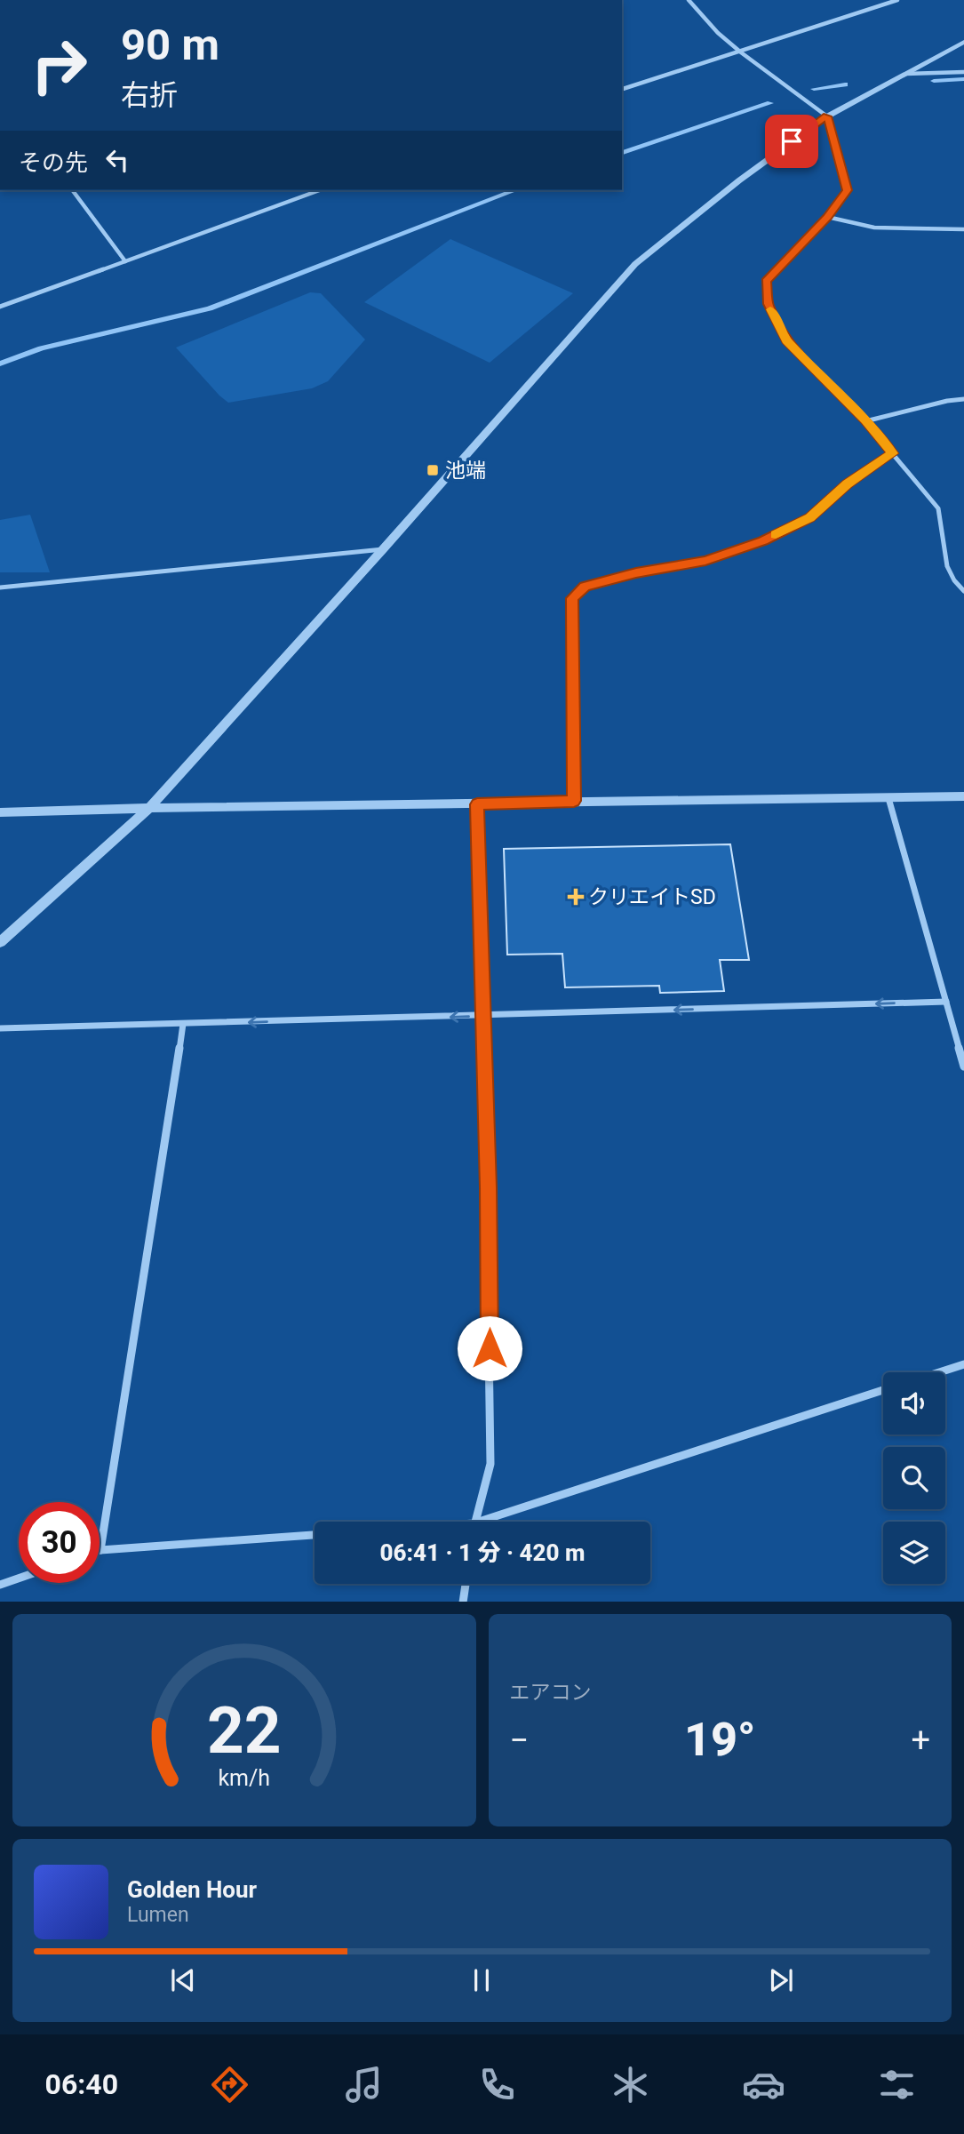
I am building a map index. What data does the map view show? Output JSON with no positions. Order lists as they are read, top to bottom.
{
  "places": {
    "transit": ["池端"],
    "health": ["クリエイトSD"]
  },
  "page": {
    "turn": ["90 m", "右折"],
    "then": "その先",
    "limit": "30",
    "trip": "06:41 · 1 分 · 420 m",
    "tile": "エアコン",
    "heat": ["−", "19°", "+"],
    "song": ["Golden Hour", "Lumen"],
    "tabs": "06:40",
    "gauge": ["22", "km/h"]
  }
}
